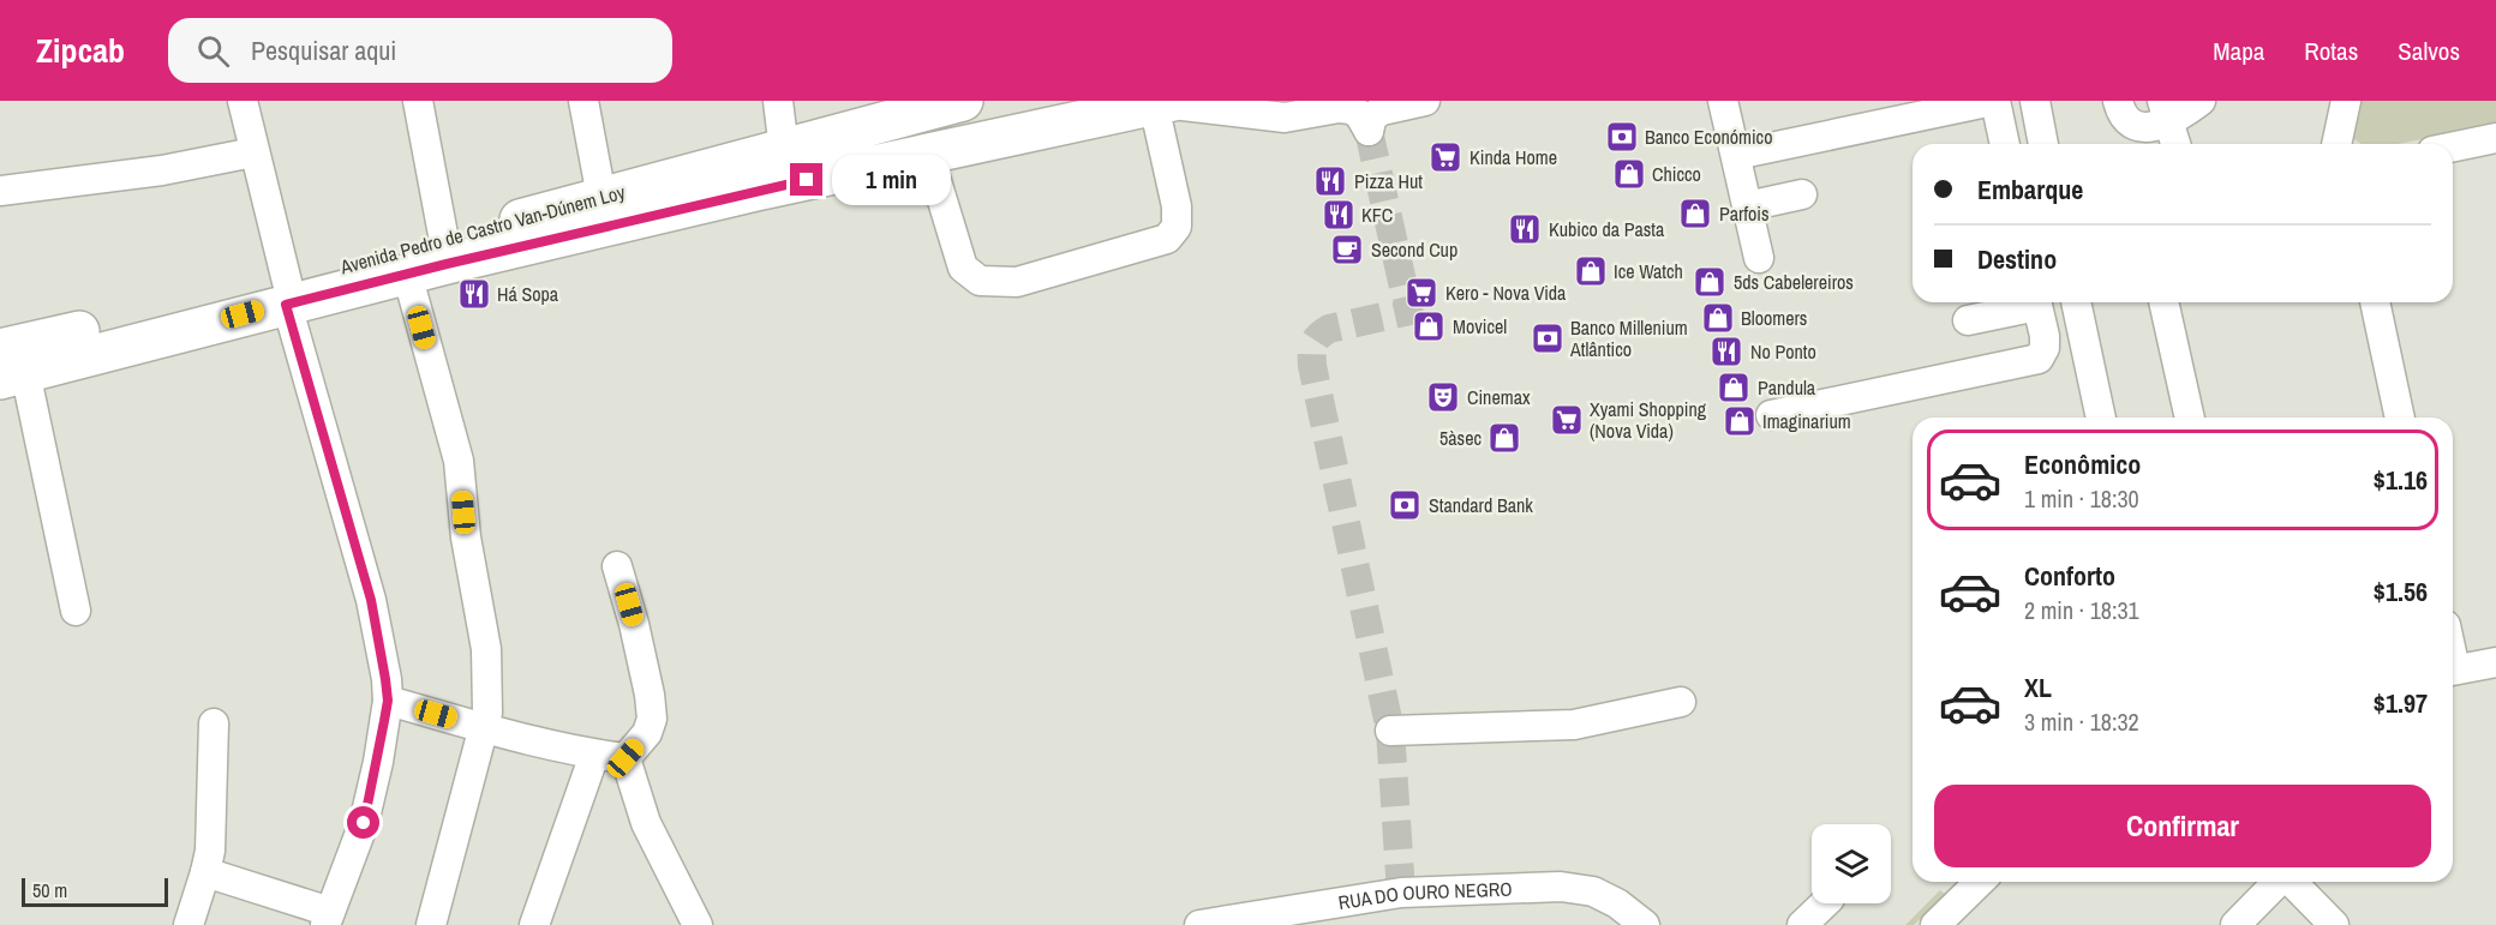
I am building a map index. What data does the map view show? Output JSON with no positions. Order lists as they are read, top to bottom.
{
  "streets": {
    "highway": ["Avenida Pedro de Castro Van-Dúnem Loy"],
    "street": ["RUA DO OURO NEGRO"]
  },
  "places": {
    "bank": ["Banco Económico", "Banco Millenium Atlântico", "Standard Bank"],
    "supermarket": ["Kinda Home", "Kero - Nova Vida", "Xyami Shopping (Nova Vida)"],
    "shop": [
      "Chicco",
      "Parfois",
      "Ice Watch",
      "5ds Cabelereiros",
      "Bloomers",
      "Movicel",
      "Pandula",
      "Imaginarium",
      "5àsec"
    ],
    "restaurant": [
      "Pizza Hut",
      "KFC",
      "Kubico da Pasta",
      "Há Sopa",
      "No Ponto"
    ],
    "cafe": ["Second Cup"],
    "theatre": ["Cinemax"]
  },
  "scale_bar": "50 m",
  "page": {
    "header": "Zipcab",
    "search": "Pesquisar aqui",
    "nav": ["Mapa", "Rotas", "Salvos"],
    "banner": ["Embarque", "Destino"],
    "bubble": "1 min",
    "list": [
      {
        "name": "Econômico",
        "note": "1 min · 18:30",
        "value": "$1.16"
      },
      {
        "name": "Conforto",
        "note": "2 min · 18:31",
        "value": "$1.56"
      },
      {
        "name": "XL",
        "note": "3 min · 18:32",
        "value": "$1.97"
      }
    ],
    "buttons": "Confirmar",
    "scale": "50 m"
  }
}
